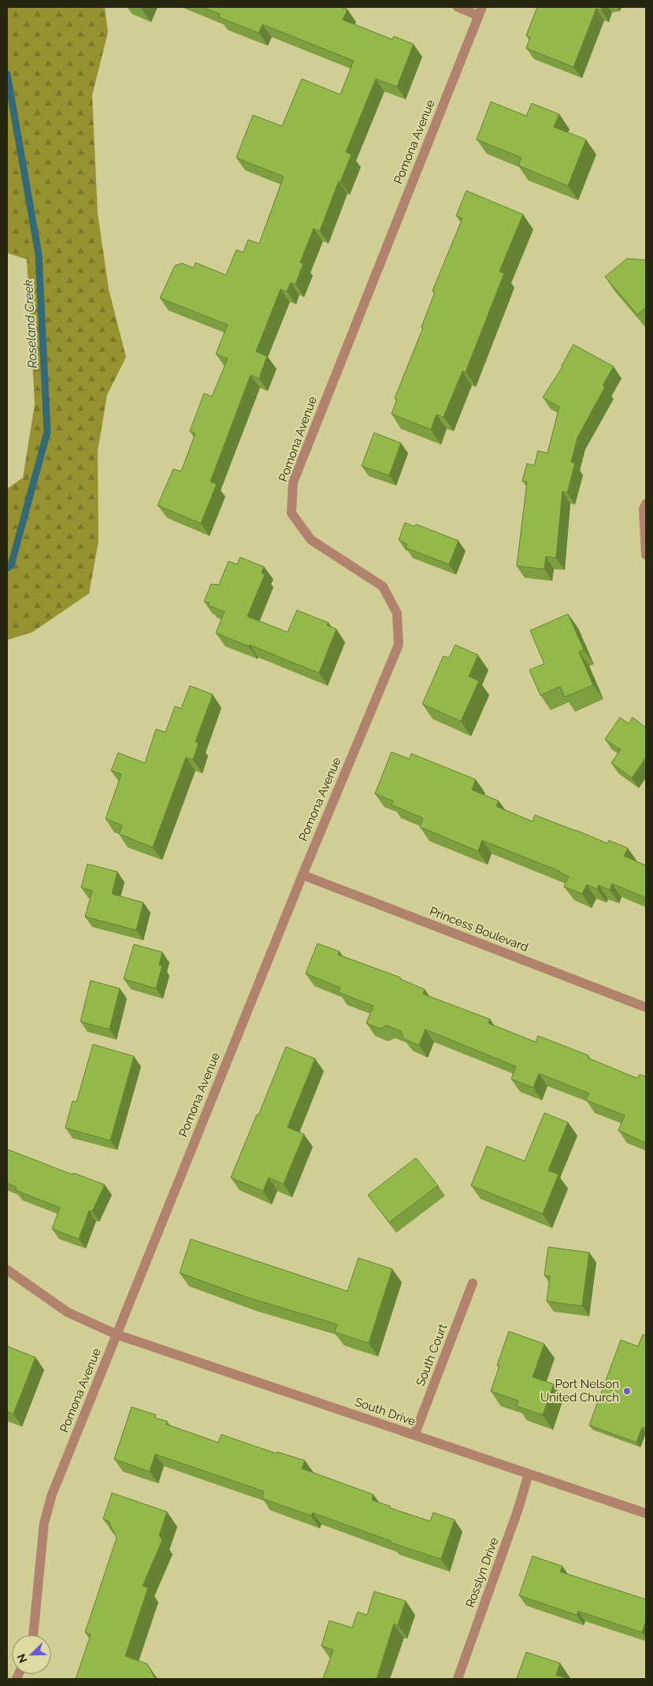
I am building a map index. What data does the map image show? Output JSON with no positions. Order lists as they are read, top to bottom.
{
  "streets": {
    "street": [
      "Pomona Avenue",
      "Princess Boulevard",
      "South Court",
      "South Drive",
      "Rosslyn Drive"
    ]
  },
  "crossings": [
    ["Pomona Avenue", "Princess Boulevard"],
    ["Pomona Avenue", "South Drive"],
    ["South Court", "South Drive"],
    ["South Drive", "Rosslyn Drive"]
  ],
  "water": ["Roseland Creek"],
  "places": ["Port Nelson United Church"],
  "north": "bottom left"
}
